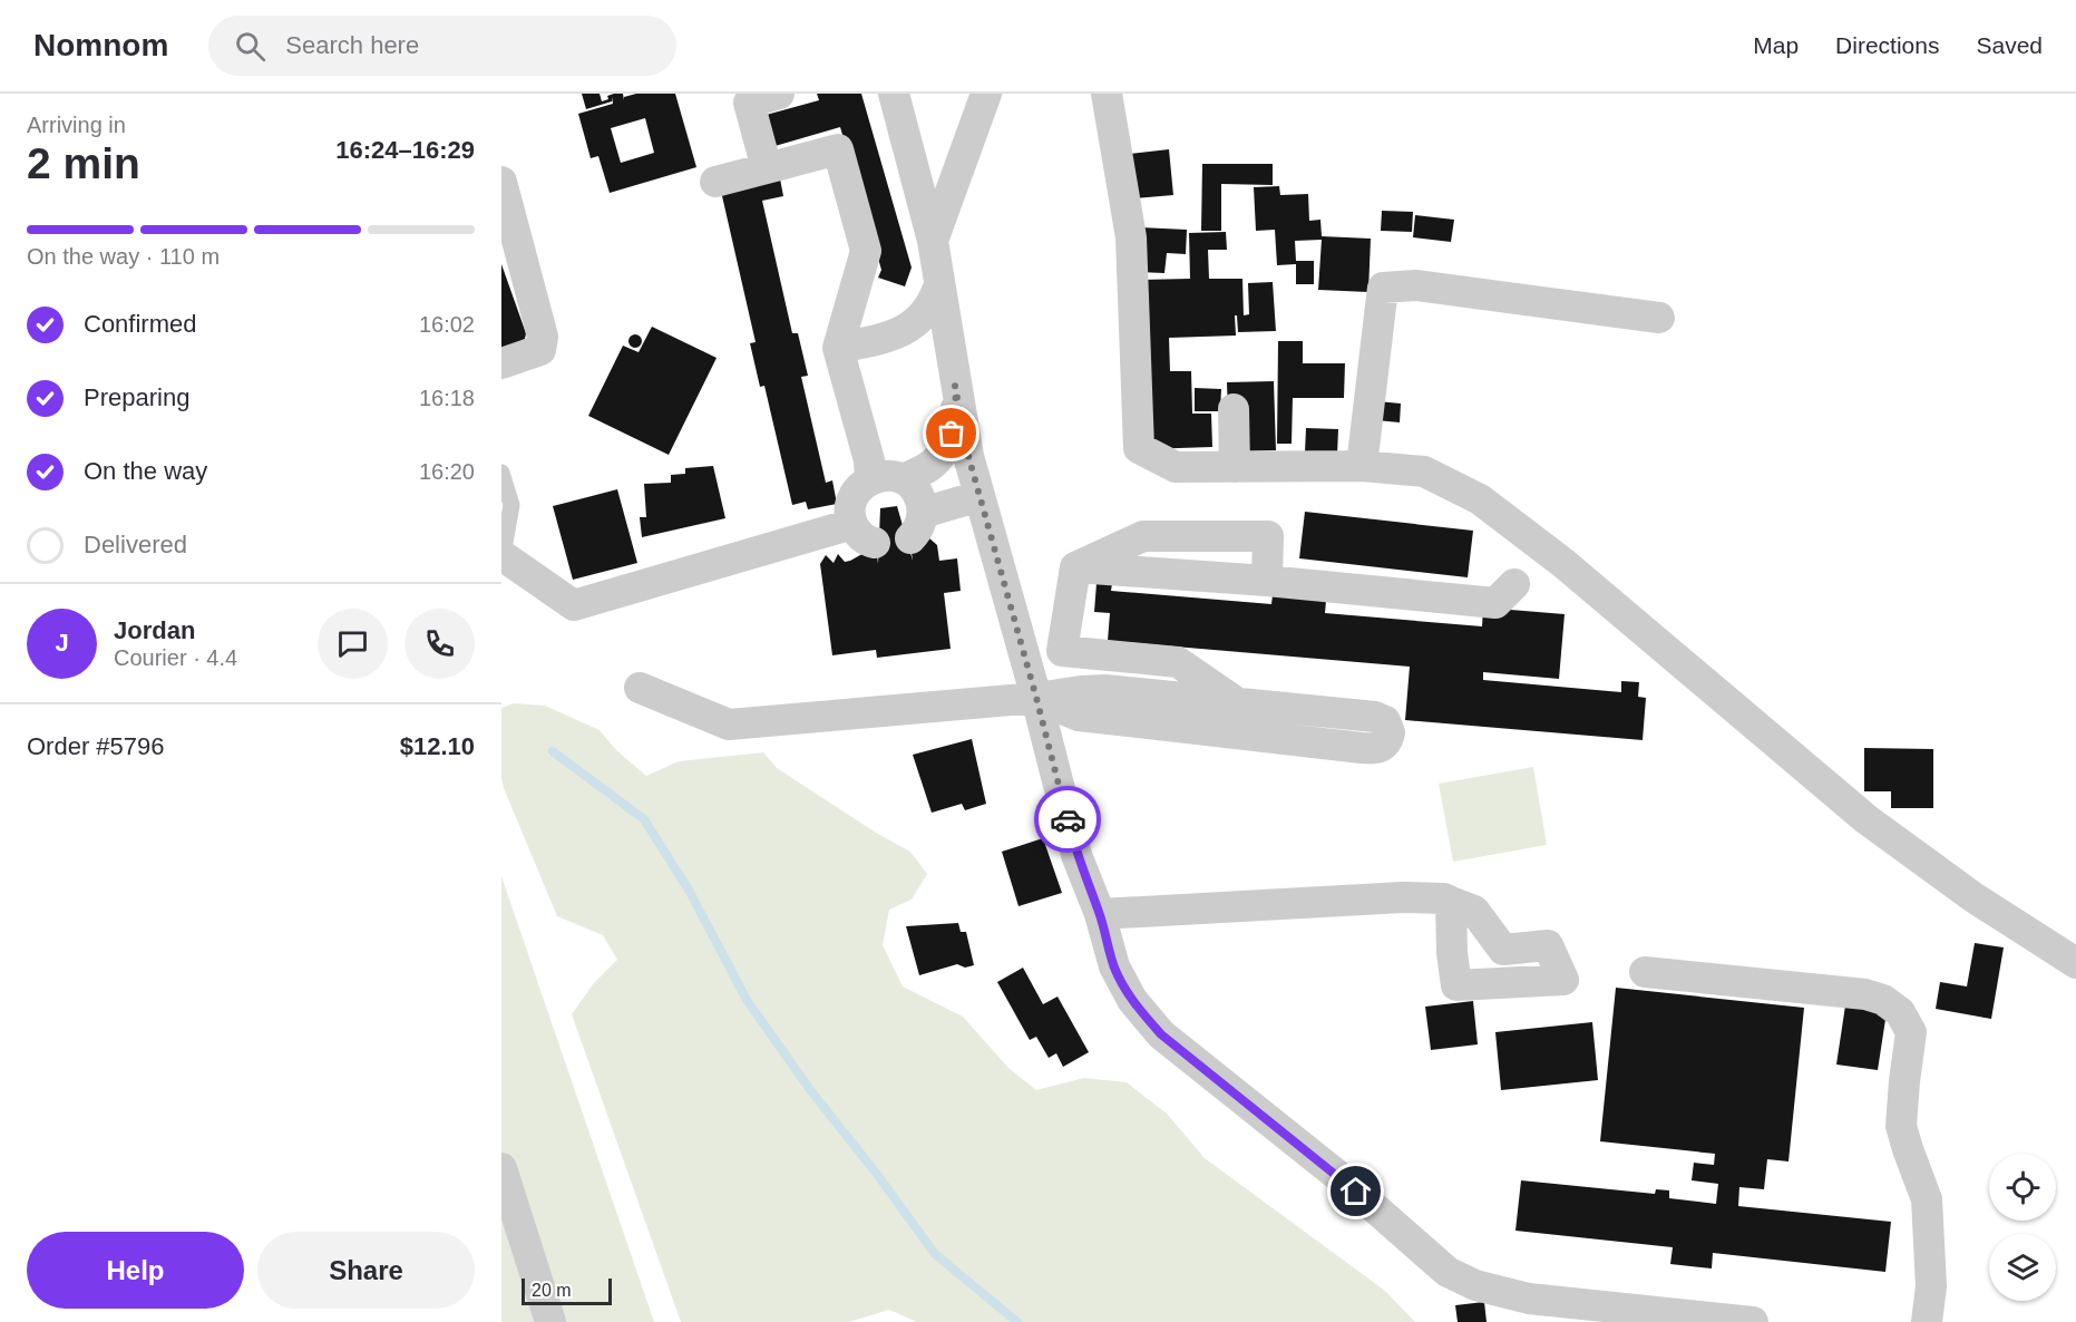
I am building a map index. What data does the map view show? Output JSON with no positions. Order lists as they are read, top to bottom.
{
  "scale_bar": "20 m",
  "page": {
    "header": "Nomnom",
    "search": "Search here",
    "nav": ["Map", "Directions", "Saved"],
    "heading": ["2 min", "Arriving in", "16:24–16:29"],
    "panel": [
      "Jordan",
      "Courier · 4.4",
      "Order #5796",
      "$12.10"
    ],
    "bar": "On the way · 110 m",
    "list": [
      ["Confirmed", "16:02"],
      ["Preparing", "16:18"],
      ["On the way", "16:20"],
      "Delivered"
    ],
    "round": "J",
    "buttons": ["Help", "Share"],
    "scale": "20 m"
  }
}
